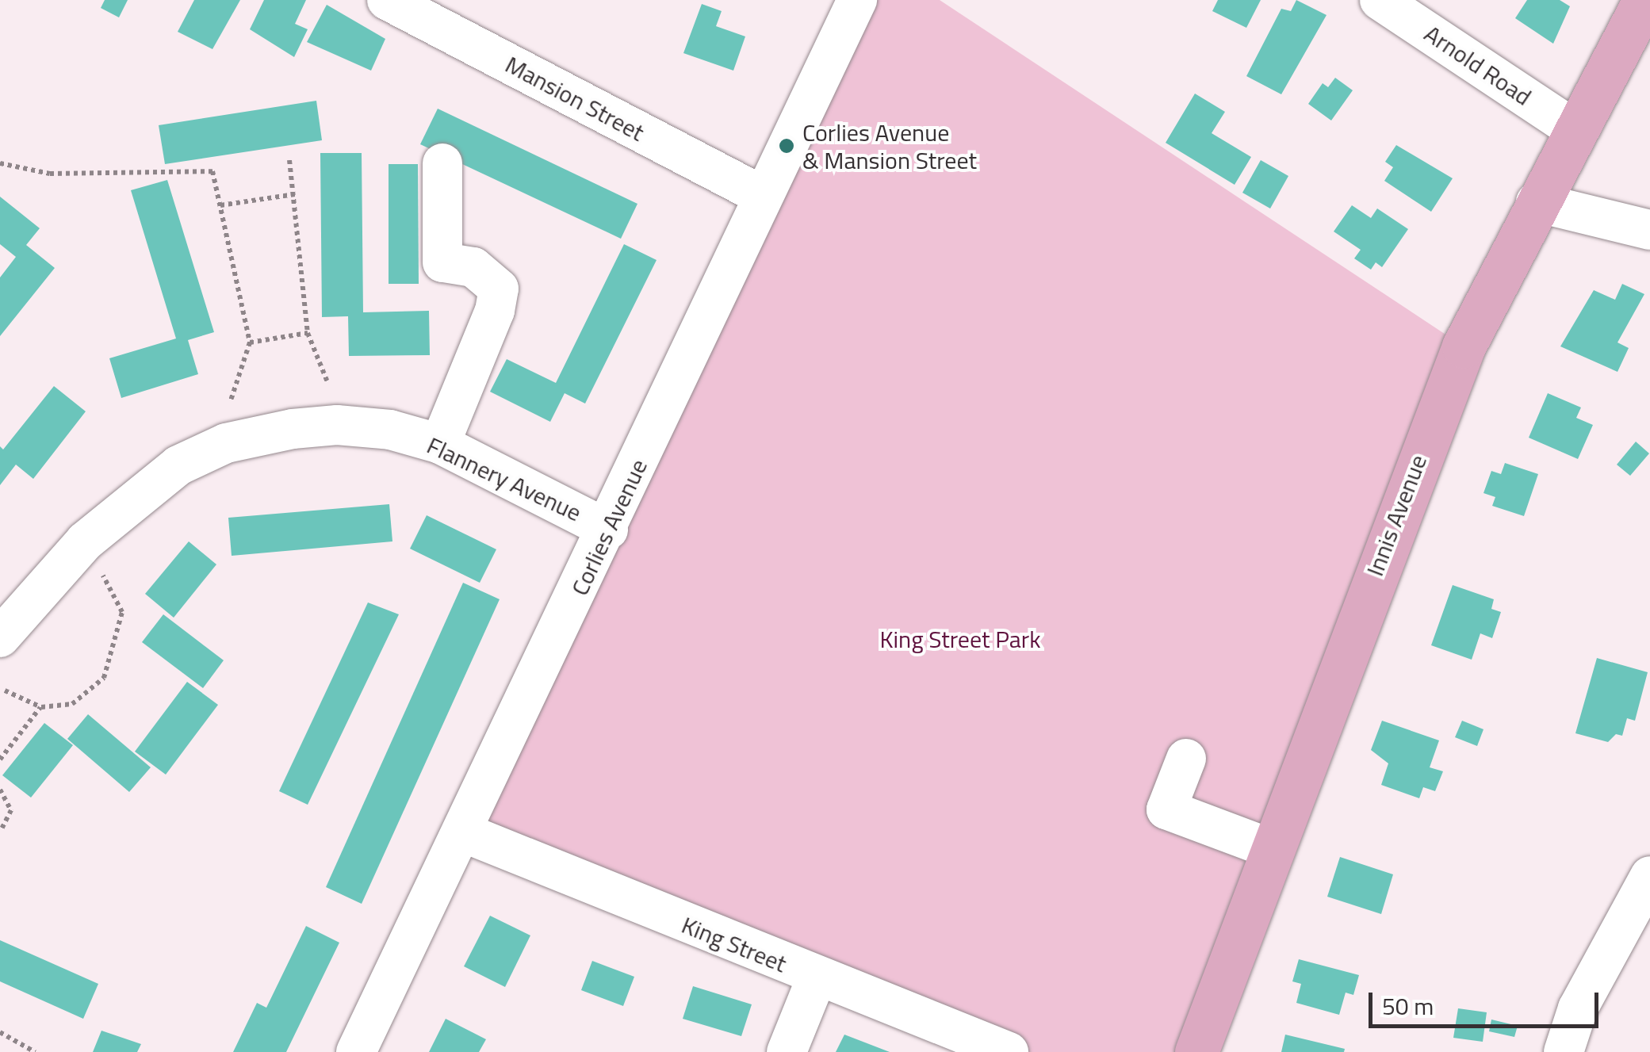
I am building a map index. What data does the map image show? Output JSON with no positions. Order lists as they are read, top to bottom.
{
  "streets": {
    "main road": ["Innis Avenue"],
    "street": [
      "Arnold Road",
      "Mansion Street",
      "Flannery Avenue",
      "Corlies Avenue",
      "King Street"
    ]
  },
  "crossings": [
    ["Arnold Road", "Innis Avenue"],
    ["Mansion Street", "Corlies Avenue"],
    ["Flannery Avenue", "Corlies Avenue"],
    ["Corlies Avenue", "King Street"]
  ],
  "parks": ["King Street Park"],
  "places": ["Corlies Avenue & Mansion Street"],
  "scale_bar": "50 m"
}
